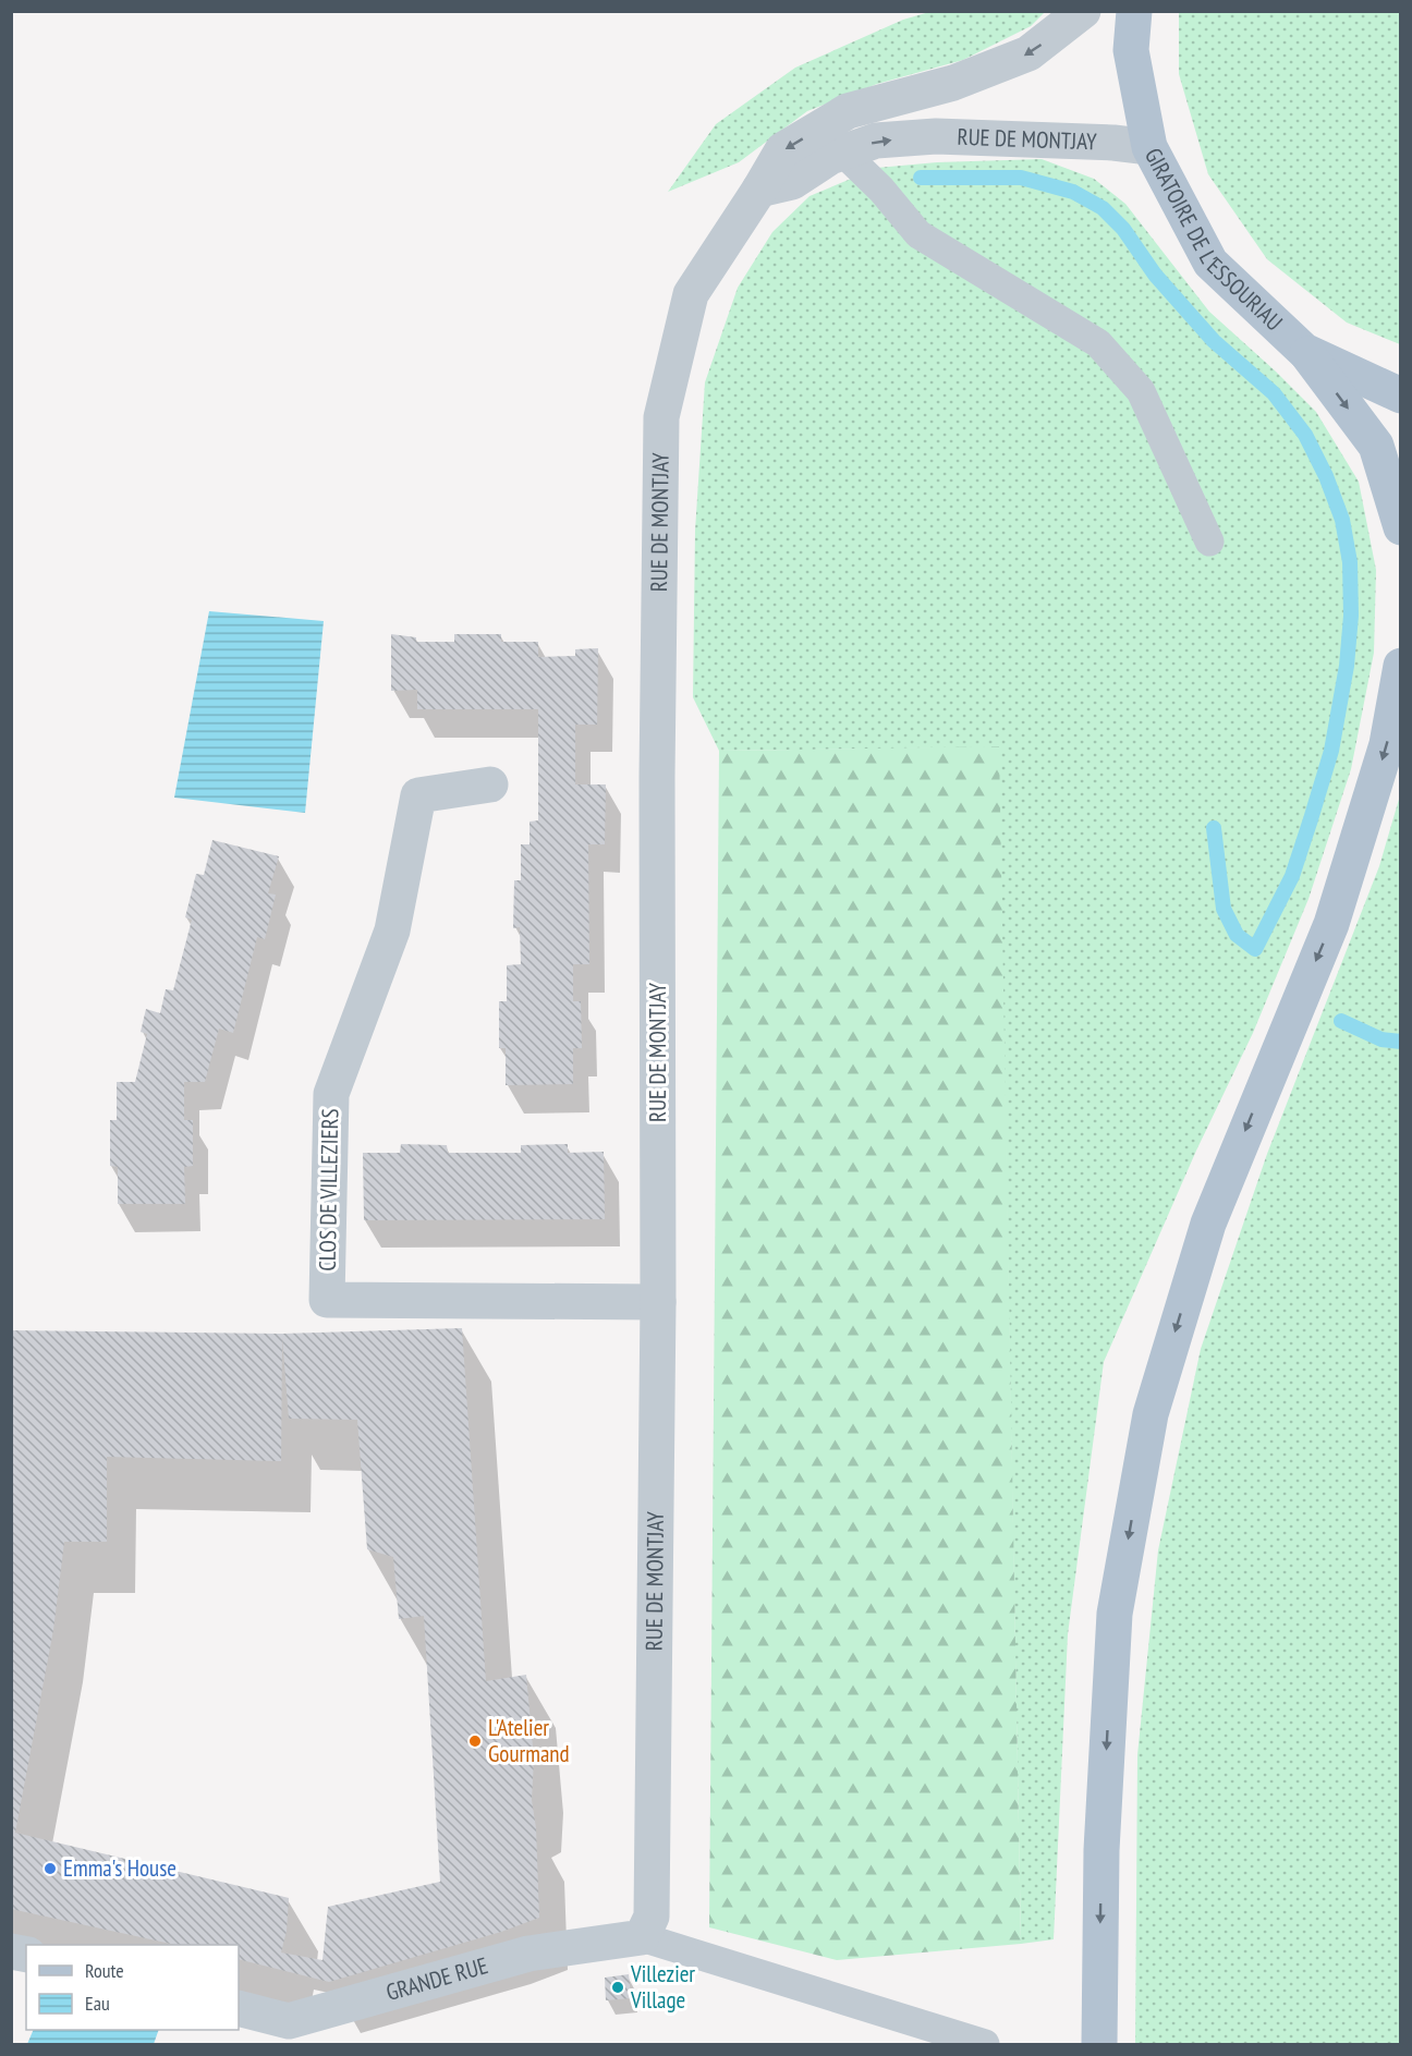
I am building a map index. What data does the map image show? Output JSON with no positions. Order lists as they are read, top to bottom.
{
  "streets": {
    "main road": ["GIRATOIRE DE L'ESSOURIAU"],
    "street": ["RUE DE MONTJAY", "CLOS DE VILLEZIERS", "GRANDE RUE"]
  },
  "crossings": [
    ["RUE DE MONTJAY", "GIRATOIRE DE L'ESSOURIAU"],
    ["RUE DE MONTJAY", "CLOS DE VILLEZIERS"],
    ["RUE DE MONTJAY", "GRANDE RUE"]
  ],
  "places": ["L'Atelier Gourmand", "Emma's House", "Villezier Village"],
  "legend": ["Route", "Eau"]
}
